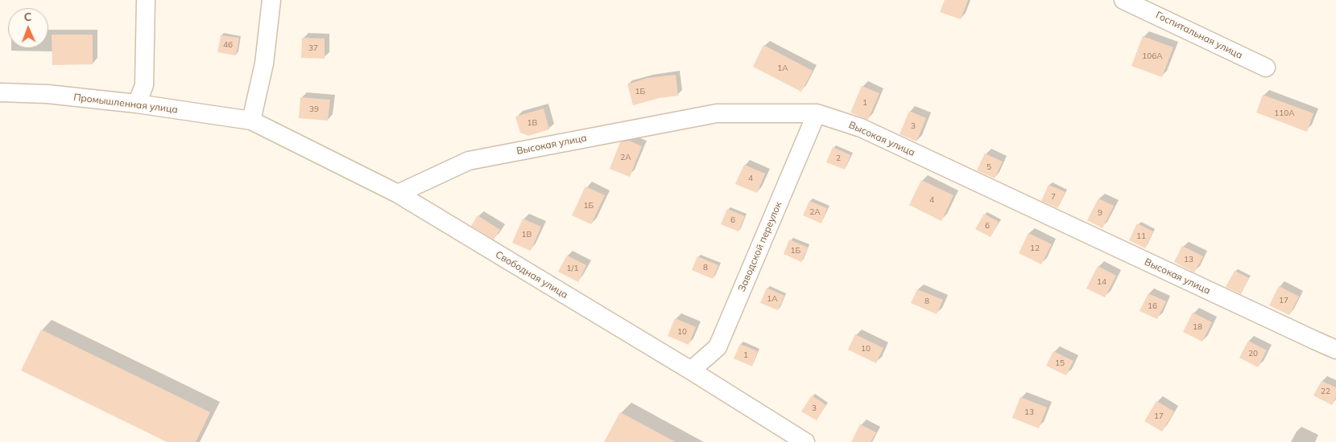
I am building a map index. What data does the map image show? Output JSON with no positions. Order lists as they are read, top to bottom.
{
  "streets": {
    "street": [
      "Госпитальная улица",
      "Промышленная улица",
      "Высокая улица",
      "Заводской переулок",
      "Свободная улица"
    ]
  },
  "crossings": [
    ["Промышленная улица", "Свободная улица"],
    ["Высокая улица", "Заводской переулок"],
    ["Высокая улица", "Свободная улица"],
    ["Заводской переулок", "Свободная улица"]
  ],
  "house_numbers": [
    "46",
    "37",
    "106А",
    "1А",
    "1Б",
    "1",
    "39",
    "110А",
    "1В",
    "3",
    "2А",
    "2",
    "5",
    "4",
    "7",
    "4",
    "1Б",
    "2А",
    "9",
    "6",
    "6",
    "1В",
    "11",
    "12",
    "1Б",
    "13",
    "8",
    "1/1",
    "14",
    "1А",
    "17",
    "8",
    "16",
    "18",
    "10",
    "10",
    "20",
    "1",
    "15",
    "22",
    "3",
    "13",
    "17"
  ],
  "north": "top"
}
